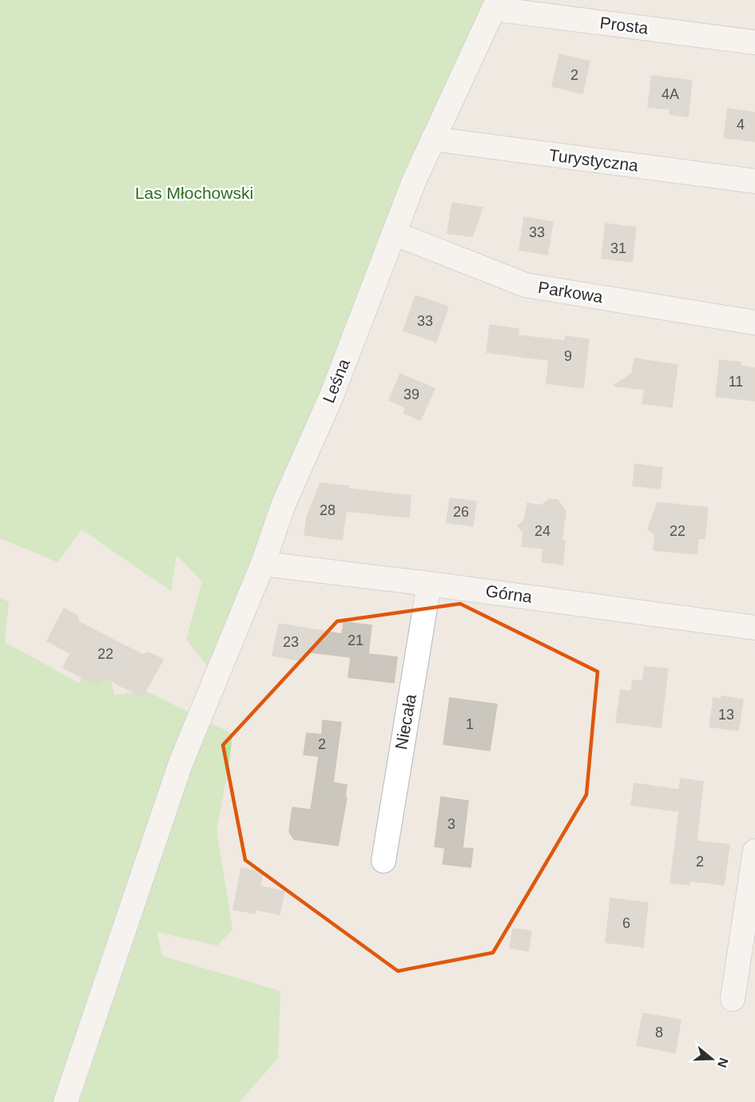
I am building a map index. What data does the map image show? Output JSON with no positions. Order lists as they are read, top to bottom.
{
  "streets": {
    "street": [
      "Prosta",
      "Turystyczna",
      "Parkowa",
      "Leśna",
      "Górna",
      "Niecała"
    ]
  },
  "crossings": [
    ["Prosta", "Leśna"],
    ["Turystyczna", "Leśna"],
    ["Parkowa", "Leśna"],
    ["Leśna", "Górna"],
    ["Górna", "Niecała"]
  ],
  "parks": ["Las Młochowski"],
  "house_numbers": [
    "2",
    "4A",
    "4",
    "33",
    "31",
    "33",
    "9",
    "11",
    "39",
    "28",
    "26",
    "24",
    "22",
    "21",
    "23",
    "22",
    "13",
    "1",
    "2",
    "3",
    "2",
    "6",
    "8"
  ],
  "north": "right"
}
